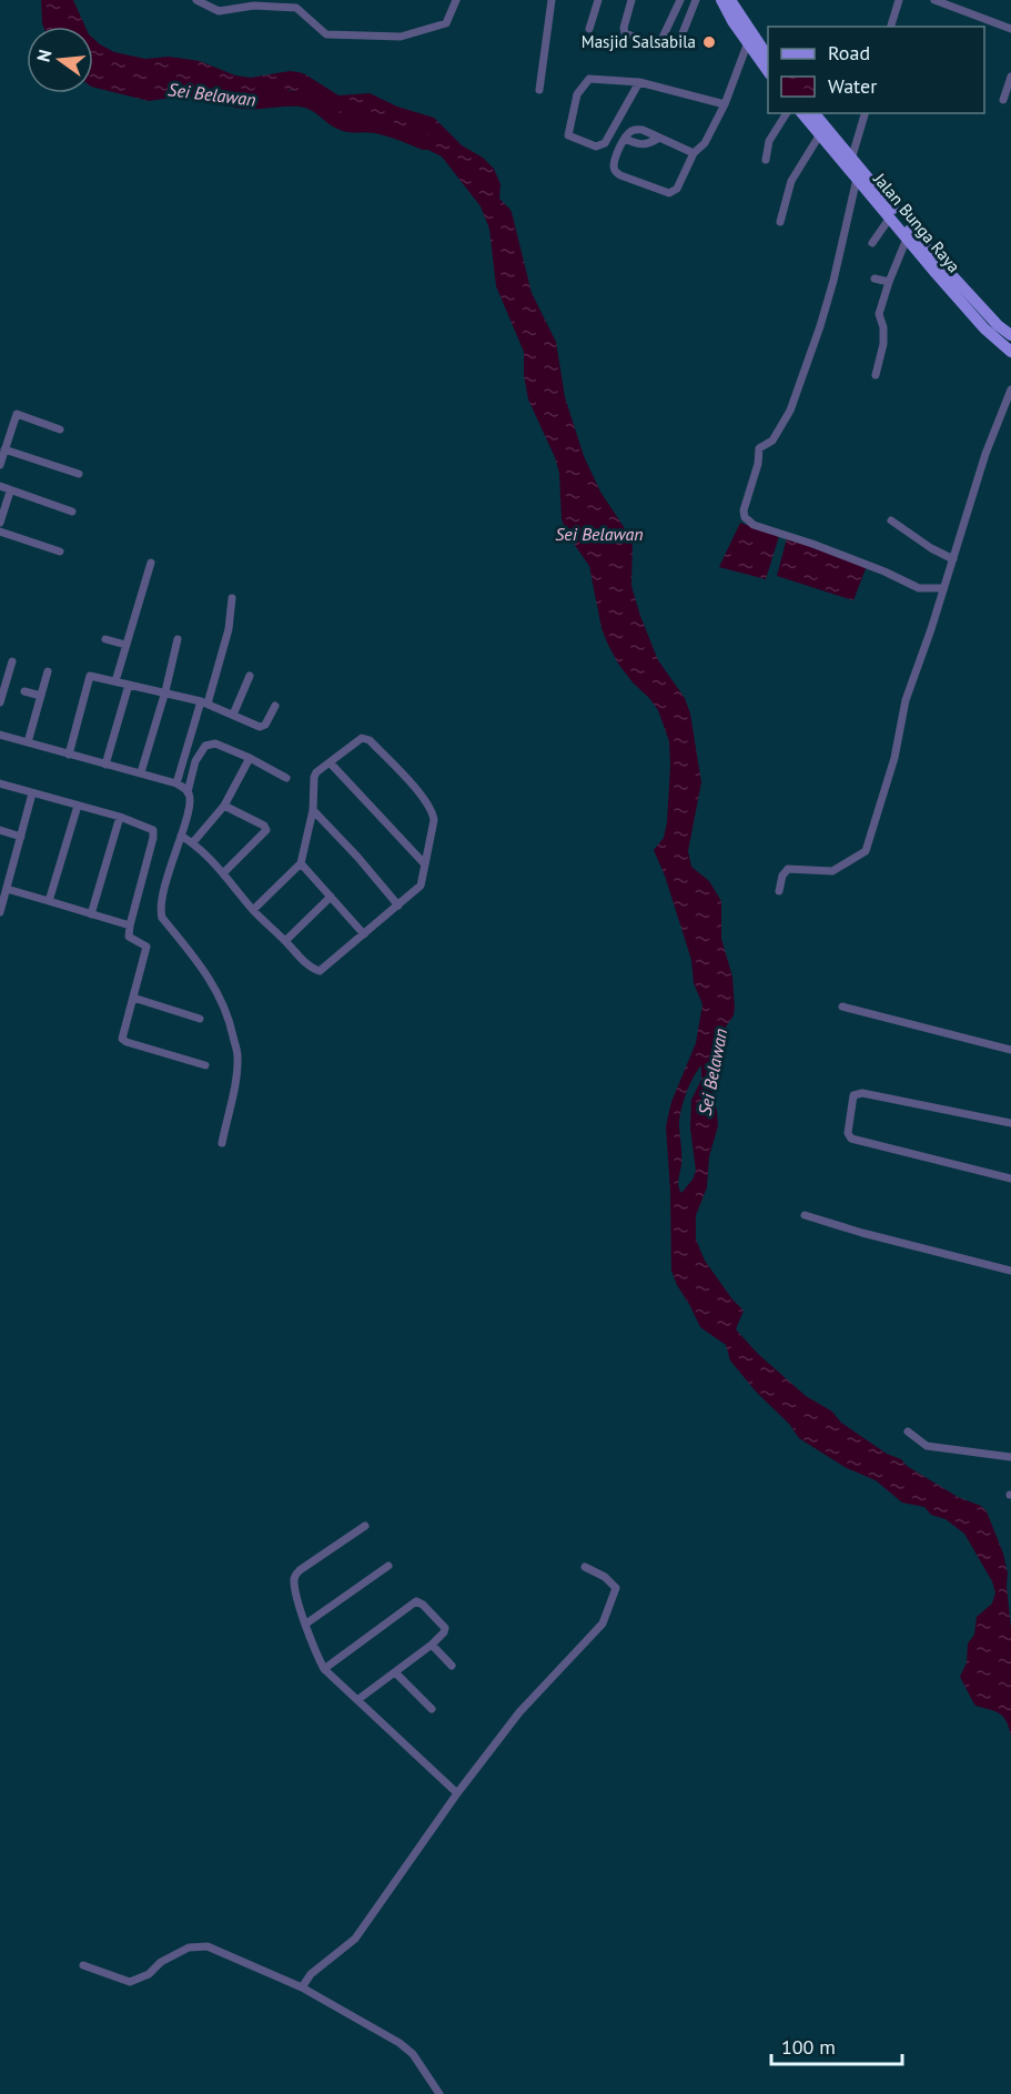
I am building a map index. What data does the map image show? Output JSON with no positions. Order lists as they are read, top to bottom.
{
  "streets": {
    "main road": ["Jalan Bunga Raya"]
  },
  "water": ["Sei Belawan"],
  "places": ["Masjid Salsabila"],
  "legend": ["Road", "Water"],
  "scale_bar": "100 m",
  "north": "left"
}
